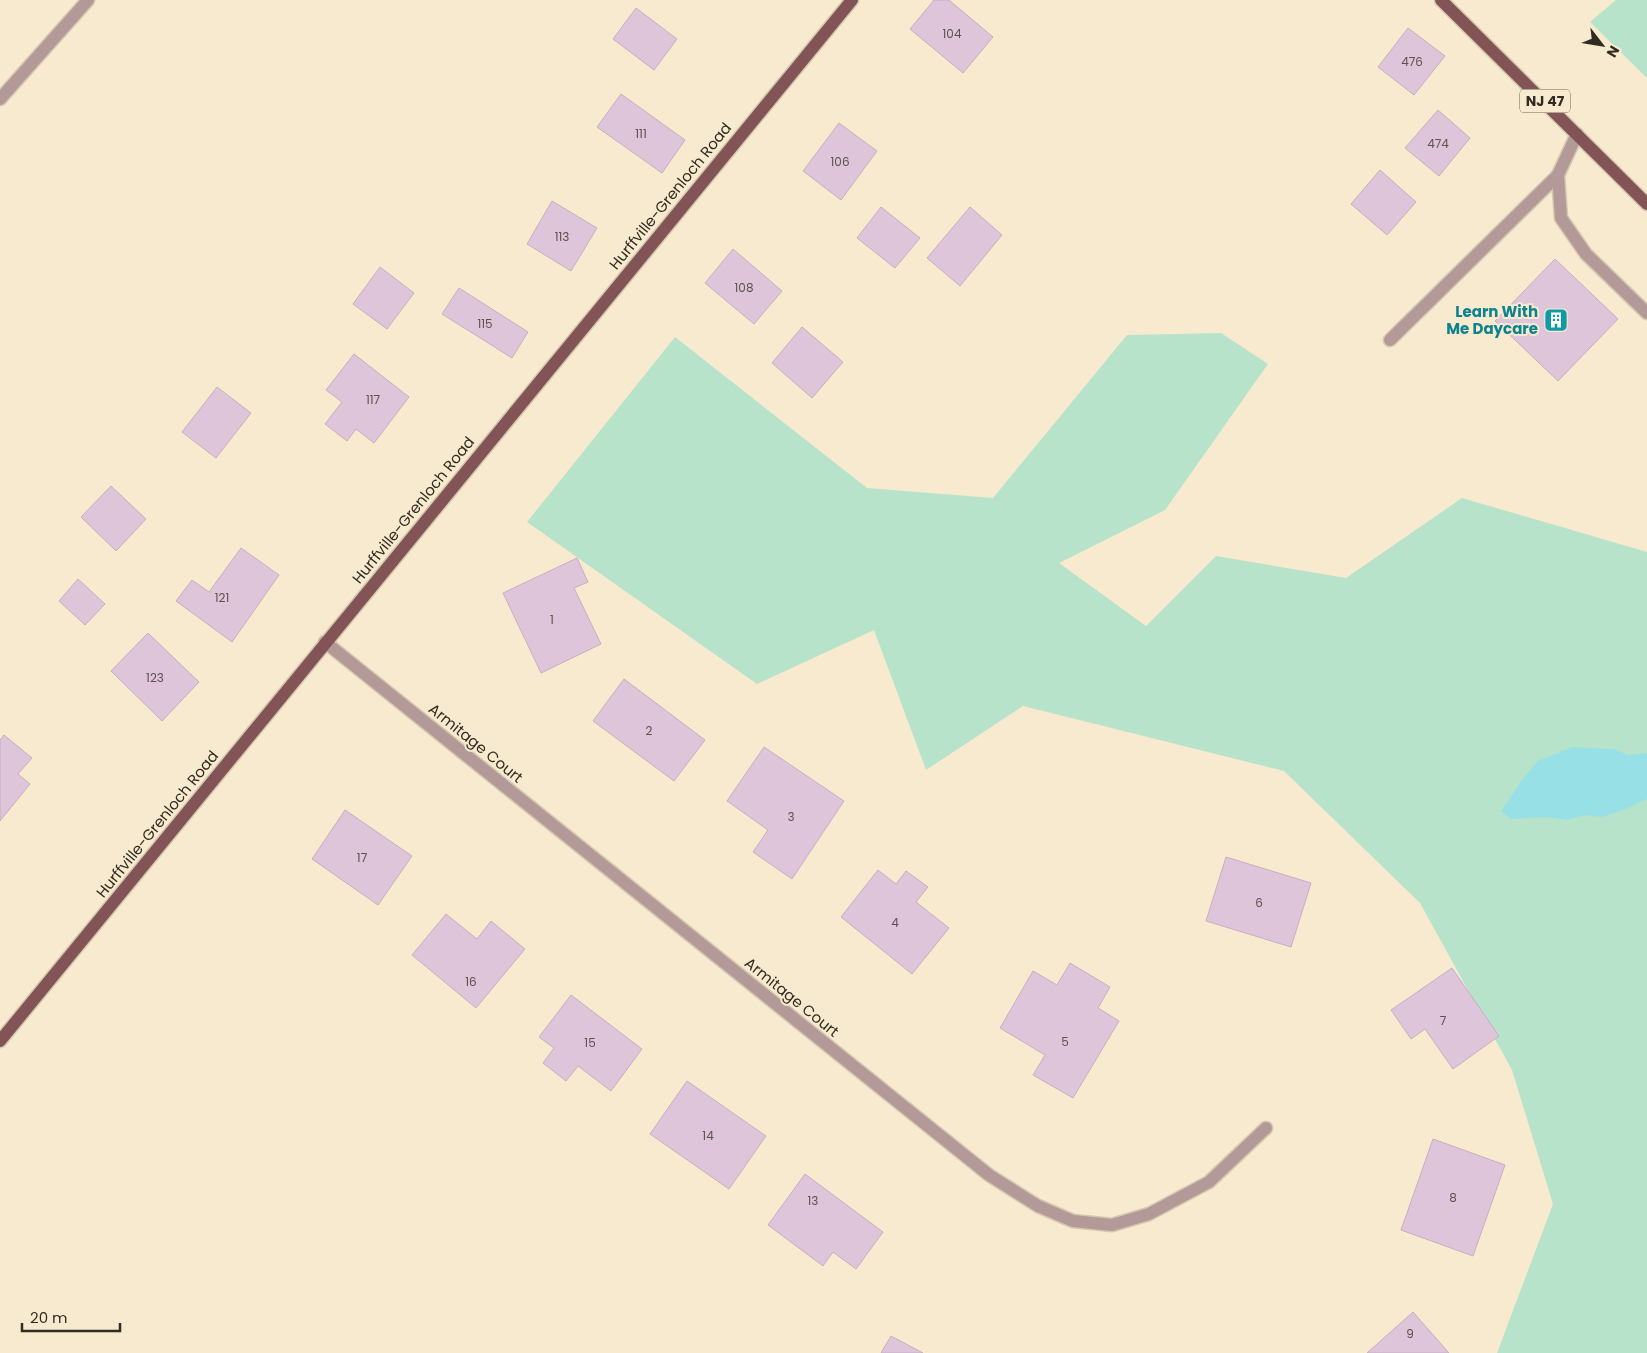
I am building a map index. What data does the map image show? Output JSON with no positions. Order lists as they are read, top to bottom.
{
  "streets": {
    "main road": ["NJ 47", "Hurffville-Grenloch Road"],
    "street": ["Armitage Court"]
  },
  "crossings": [
    ["Hurffville-Grenloch Road", "Armitage Court"]
  ],
  "places": {
    "building": ["Learn With Me Daycare"]
  },
  "house_numbers": [
    "104",
    "476",
    "111",
    "474",
    "106",
    "113",
    "108",
    "115",
    "117",
    "121",
    "1",
    "123",
    "2",
    "3",
    "17",
    "6",
    "4",
    "16",
    "7",
    "5",
    "15",
    "14",
    "8",
    "13",
    "9"
  ],
  "scale_bar": "20 m",
  "north": "bottom right"
}
